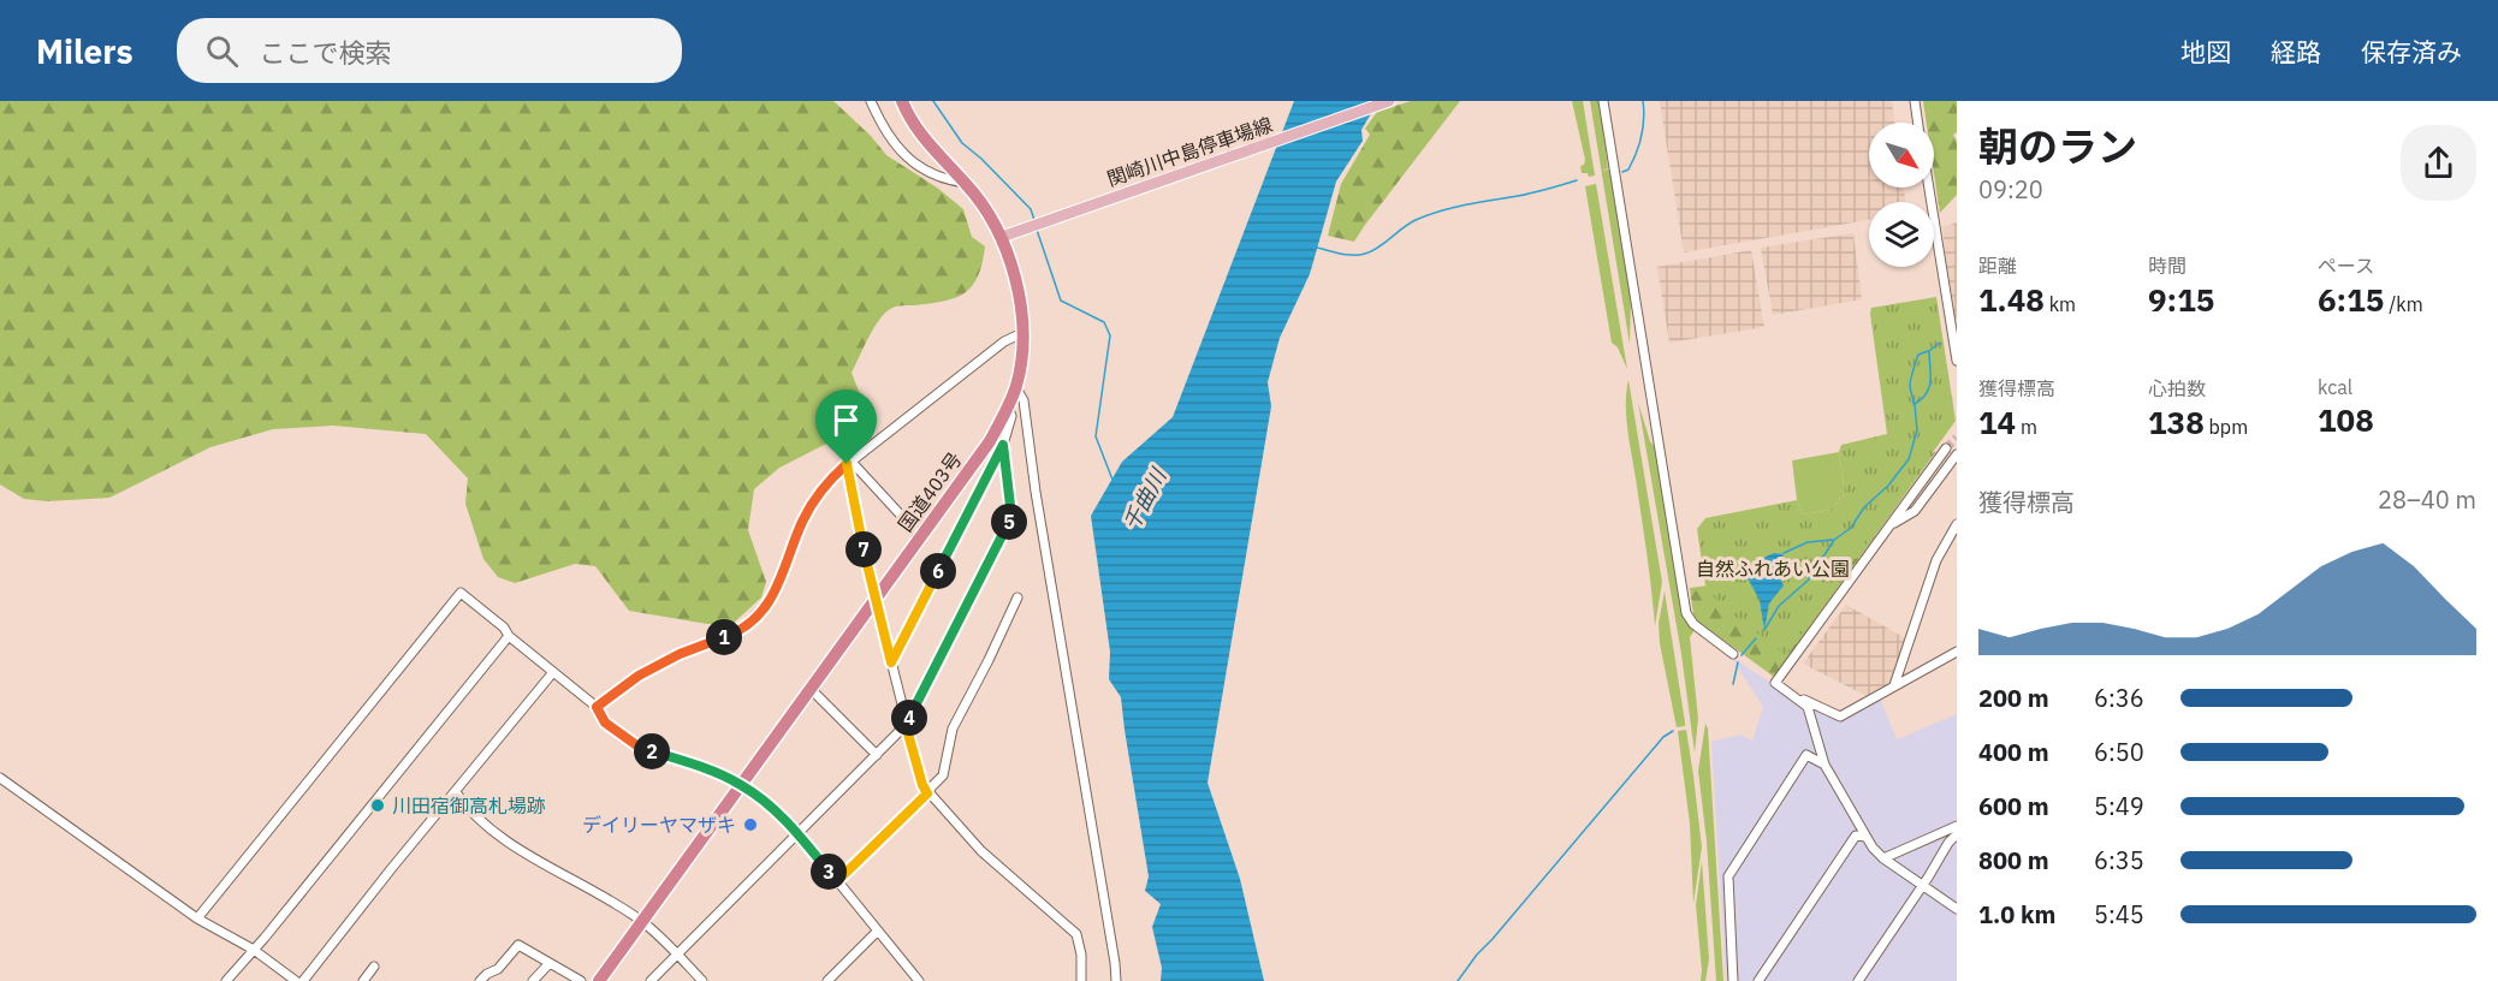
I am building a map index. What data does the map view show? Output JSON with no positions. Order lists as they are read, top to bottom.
{
  "streets": {
    "highway": ["国道403号"],
    "main road": ["関崎川中島停車場線"]
  },
  "crossings": [
    ["関崎川中島停車場線", "国道403号"]
  ],
  "water": ["千曲川"],
  "parks": ["自然ふれあい公園"],
  "places": ["川田宿御高札場跡", "デイリーヤマザキ"],
  "north": "bottom right",
  "page": {
    "header": "Milers",
    "search": "ここで検索",
    "nav": ["地図", "経路", "保存済み"],
    "heading": ["朝のラン", "09:20"],
    "stats": [
      ["距離", "1.48 km"],
      ["時間", "9:15"],
      ["ペース", "6:15 /km"],
      ["獲得標高", "14 m"],
      ["心拍数", "138 bpm"],
      ["kcal", "108"]
    ],
    "chart": ["獲得標高", "28–40 m"],
    "pins": [
      "5",
      "7",
      "6",
      "1",
      "4",
      "2",
      "3"
    ],
    "list": [
      {
        "name": "200 m",
        "note": "6:36"
      },
      {
        "name": "400 m",
        "note": "6:50"
      },
      {
        "name": "600 m",
        "note": "5:49"
      },
      {
        "name": "800 m",
        "note": "6:35"
      },
      {
        "name": "1.0 km",
        "note": "5:45"
      }
    ]
  }
}
